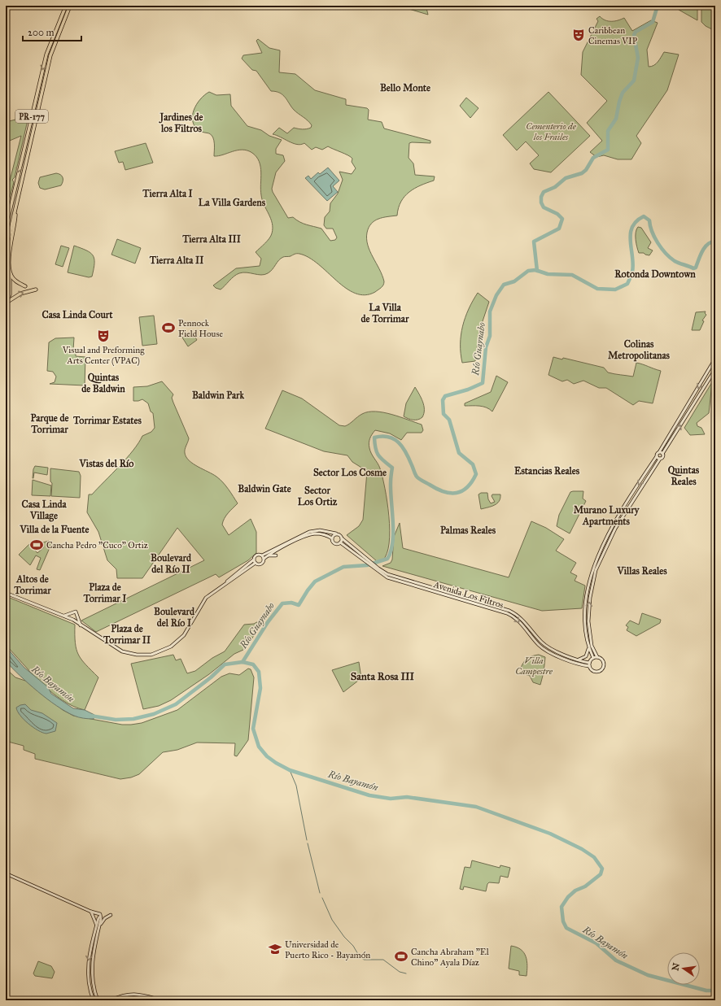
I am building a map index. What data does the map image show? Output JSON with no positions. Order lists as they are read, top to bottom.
{
  "streets": {
    "highway": ["PR-177"],
    "main road": ["Avenida Los Filtros"]
  },
  "districts": [
    "Bello Monte",
    "Jardines de los Filtros",
    "Tierra Alta I",
    "La Villa Gardens",
    "Tierra Alta III",
    "Tierra Alta II",
    "Rotonda Downtown",
    "La Villa de Torrimar",
    "Casa Linda Court",
    "Colinas Metropolitanas",
    "Quintas de Baldwin",
    "Baldwin Park",
    "Parque de Torrimar",
    "Torrimar Estates",
    "Vistas del Río",
    "Quintas Reales",
    "Estancias Reales",
    "Sector Los Cosme",
    "Baldwin Gate",
    "Sector Los Ortiz",
    "Casa Linda Village",
    "Murano Luxury Apartments",
    "Villa de la Fuente",
    "Palmas Reales",
    "Boulevard del Río II",
    "Villas Reales",
    "Altos de Torrimar",
    "Plaza de Torrimar I",
    "Boulevard del Río I",
    "Plaza de Torrimar II",
    "Santa Rosa III"
  ],
  "water": ["Río Guaynabo", "Río Bayamón"],
  "parks": ["Cementerio de los Frailes", "Villa Campestre"],
  "places": {
    "theatre": ["Caribbean Cinemas VIP", "Visual and Preforming Arts Center (VPAC)"],
    "sports": ["Pennock Field House", "Cancha Pedro \"Cuco\" Ortiz", "Cancha Abraham \"El Chino\" Ayala Díaz"],
    "school or university": ["Universidad de Puerto Rico - Bayamón"]
  },
  "scale_bar": "200 m",
  "north": "left"
}
